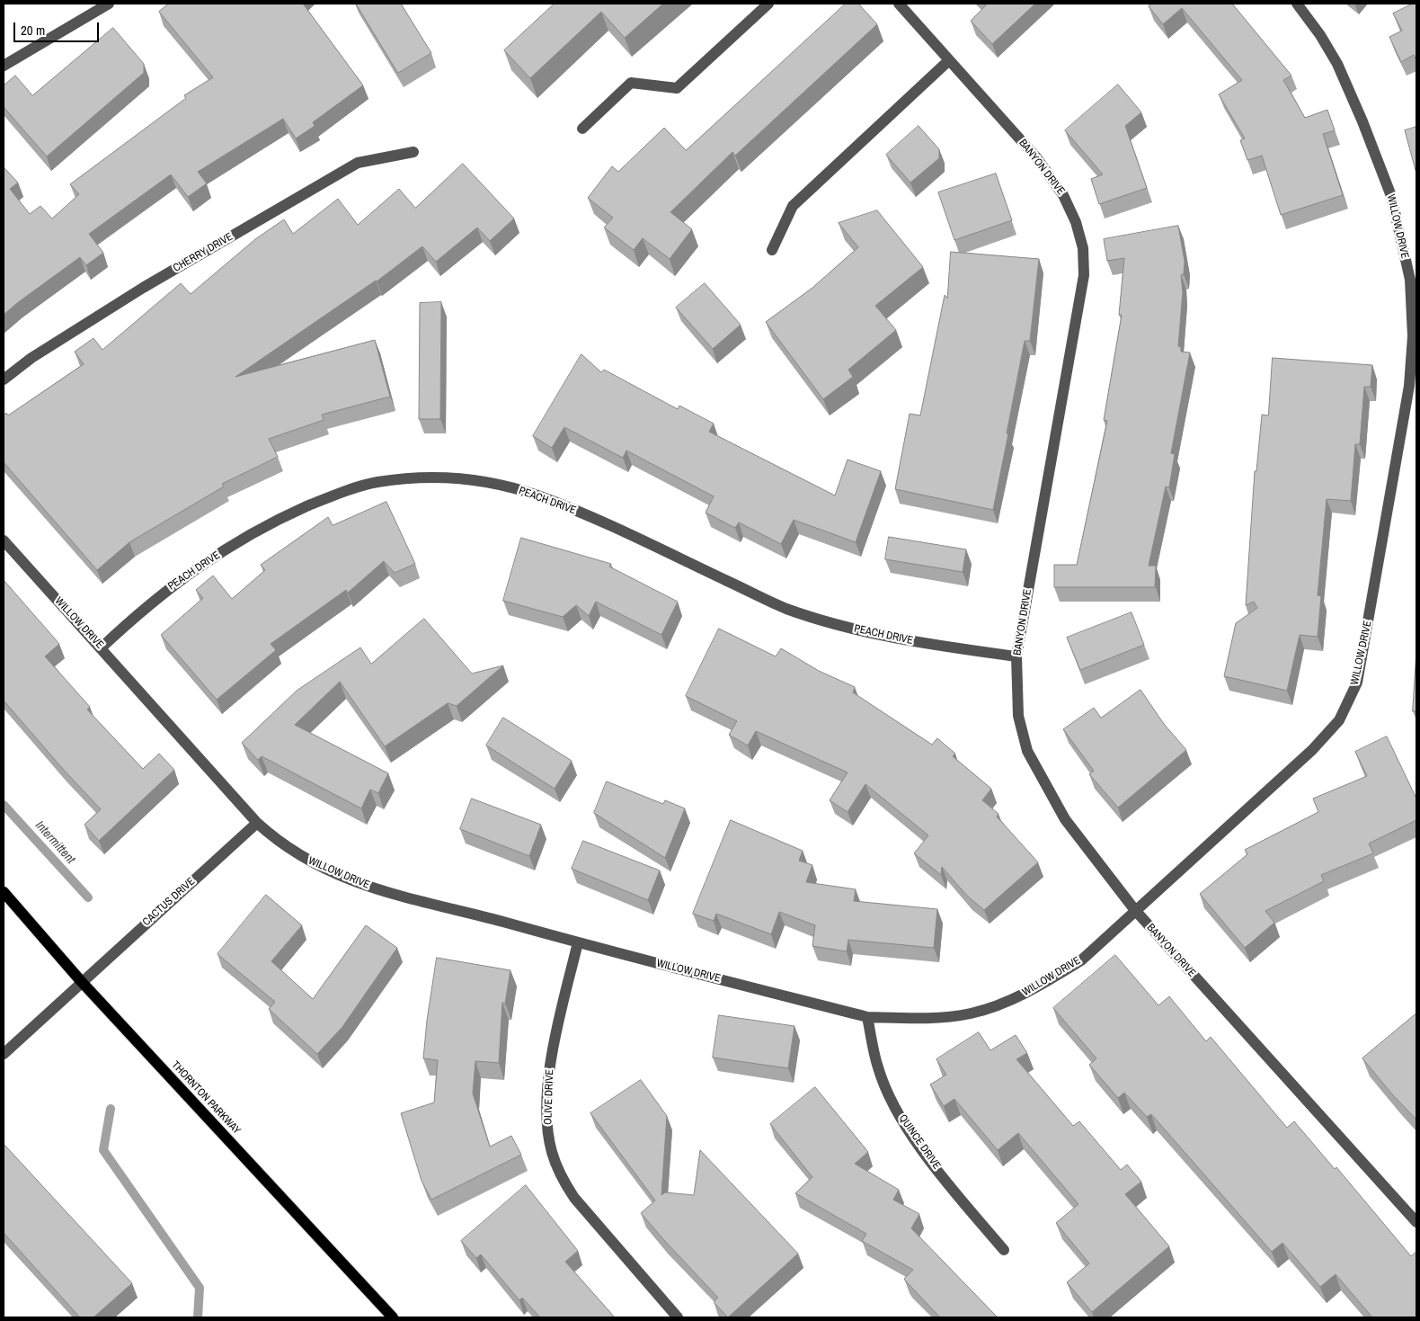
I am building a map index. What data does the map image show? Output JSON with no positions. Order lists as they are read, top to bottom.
{
  "streets": {
    "main road": ["THORNTON PARKWAY"],
    "street": [
      "BANYON DRIVE",
      "WILLOW DRIVE",
      "CHERRY DRIVE",
      "PEACH DRIVE",
      "CACTUS DRIVE",
      "OLIVE DRIVE",
      "QUINCE DRIVE"
    ]
  },
  "crossings": [
    ["BANYON DRIVE", "WILLOW DRIVE"],
    ["BANYON DRIVE", "PEACH DRIVE"],
    ["WILLOW DRIVE", "PEACH DRIVE"],
    ["WILLOW DRIVE", "CACTUS DRIVE"],
    ["WILLOW DRIVE", "OLIVE DRIVE"],
    ["WILLOW DRIVE", "QUINCE DRIVE"],
    ["CACTUS DRIVE", "THORNTON PARKWAY"]
  ],
  "water": ["Intermittent"],
  "scale_bar": "20 m"
}
